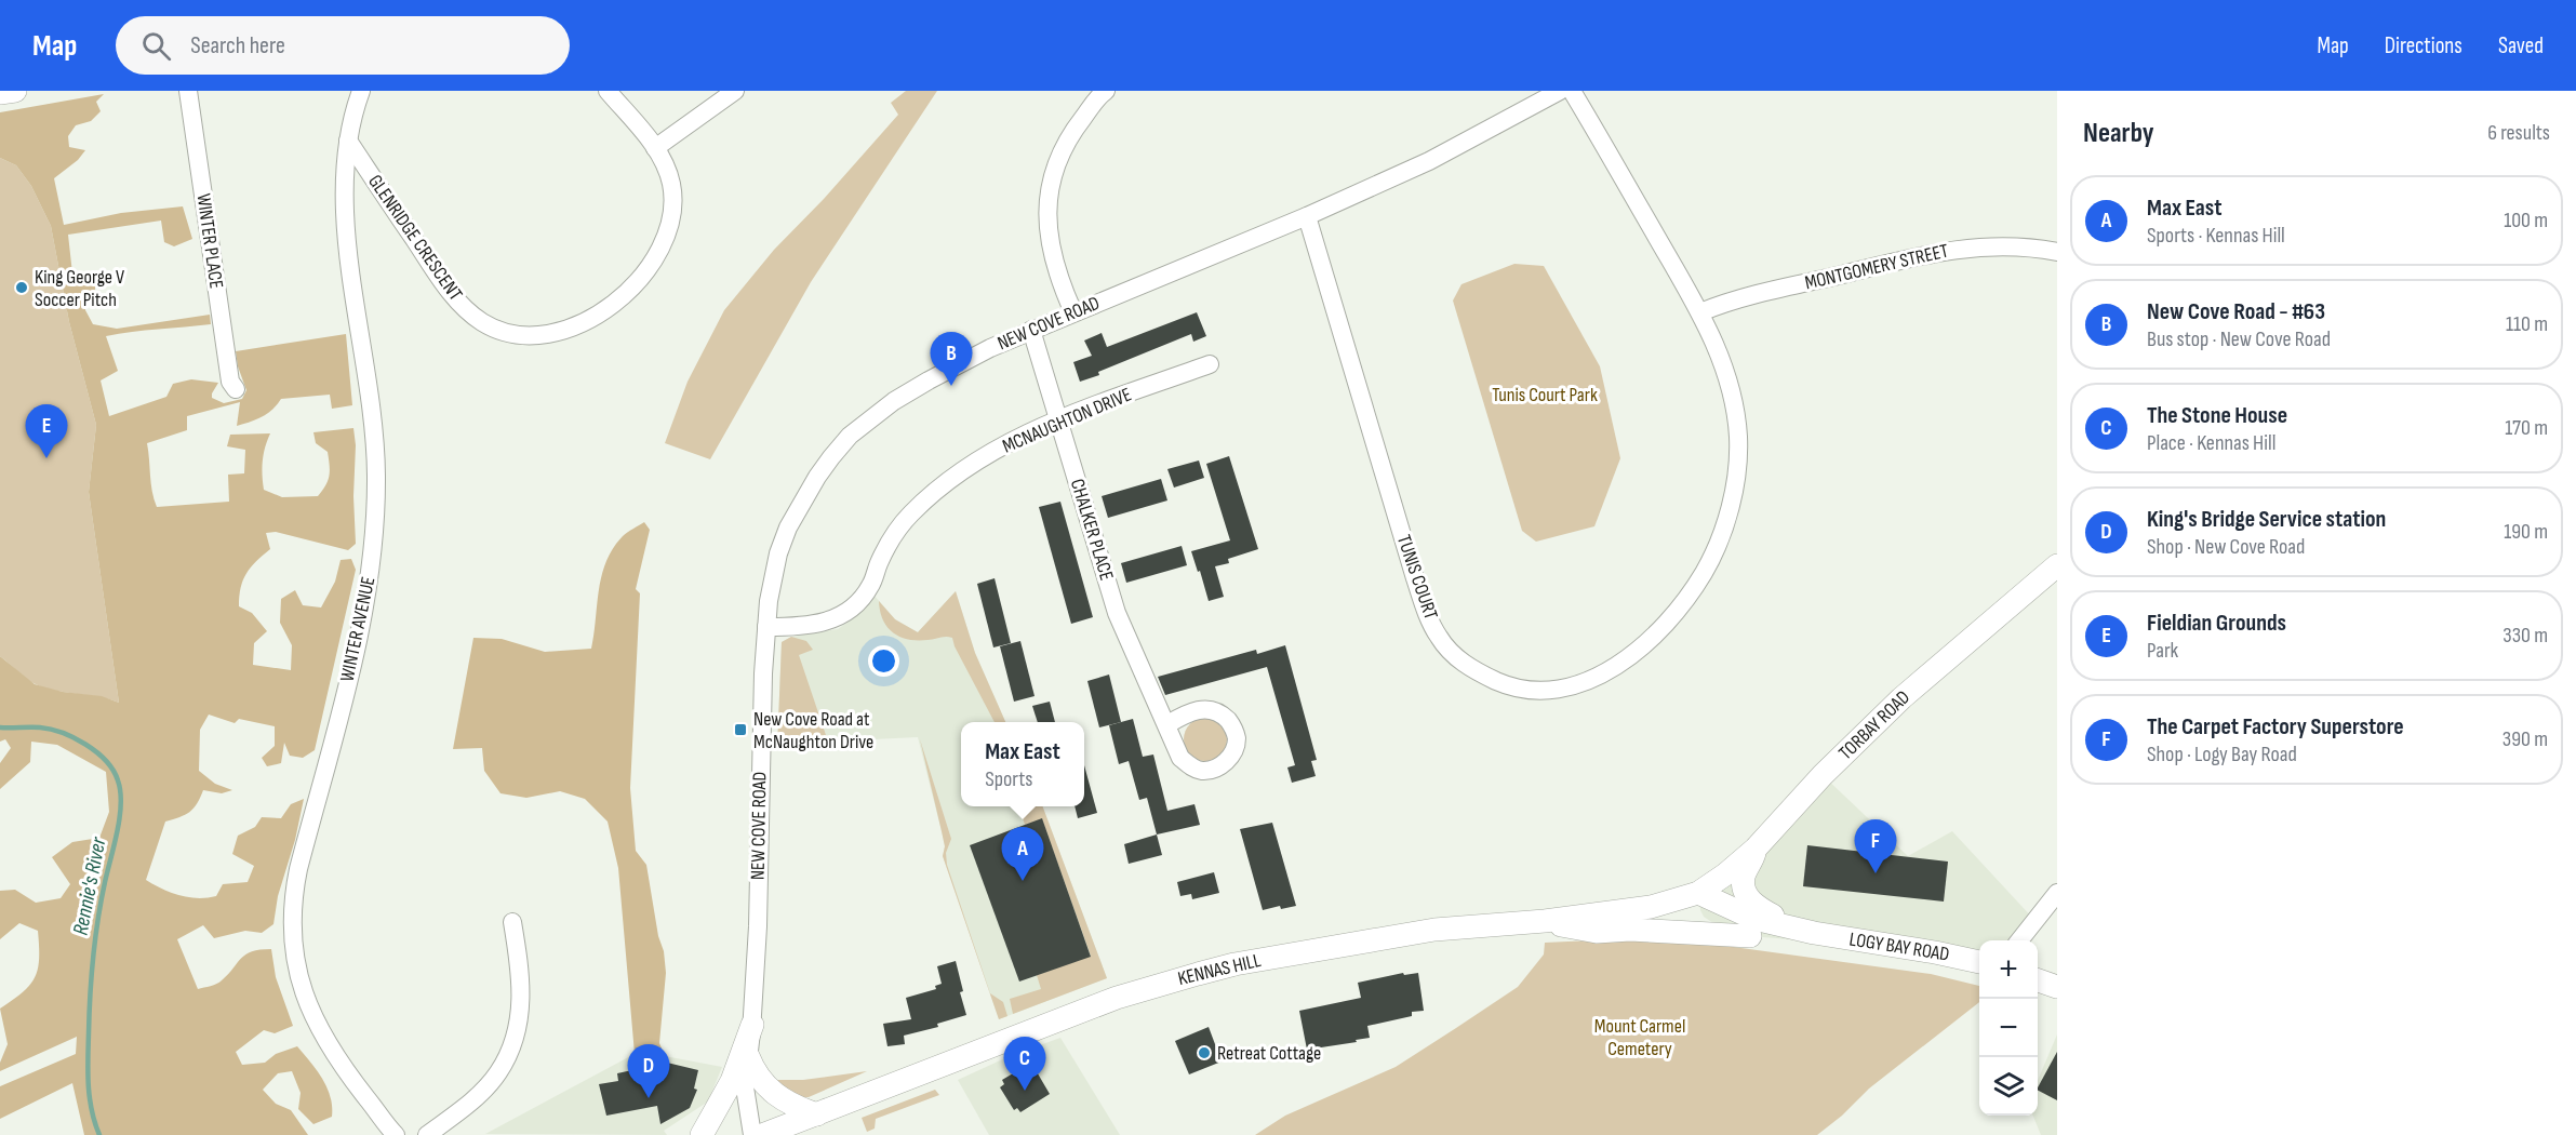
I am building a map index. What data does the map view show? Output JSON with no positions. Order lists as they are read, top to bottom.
{
  "streets": {
    "main road": ["TORBAY ROAD", "LOGY BAY ROAD", "KENNAS HILL"],
    "street": [
      "GLENRIDGE CRESCENT",
      "WINTER PLACE",
      "MONTGOMERY STREET",
      "NEW COVE ROAD",
      "MCNAUGHTON DRIVE",
      "CHALKER PLACE",
      "TUNIS COURT",
      "WINTER AVENUE"
    ]
  },
  "crossings": [
    ["GLENRIDGE CRESCENT", "WINTER AVENUE"],
    ["MONTGOMERY STREET", "TUNIS COURT"],
    ["NEW COVE ROAD", "MCNAUGHTON DRIVE"],
    ["NEW COVE ROAD", "CHALKER PLACE"],
    ["NEW COVE ROAD", "TUNIS COURT"],
    ["MCNAUGHTON DRIVE", "CHALKER PLACE"],
    ["TORBAY ROAD", "LOGY BAY ROAD"],
    ["TORBAY ROAD", "KENNAS HILL"],
    ["LOGY BAY ROAD", "KENNAS HILL"]
  ],
  "water": ["Rennie's River"],
  "parks": ["Tunis Court Park", "Mount Carmel Cemetery"],
  "places": {
    "other": ["King George V Soccer Pitch", "Retreat Cottage"],
    "transit": ["New Cove Road at McNaughton Drive"]
  },
  "page": {
    "header": "Map",
    "search": "Search here",
    "nav": ["Map", "Directions", "Saved"],
    "heading": ["Nearby", "6 results"],
    "list": [
      {
        "mark": "A",
        "name": "Max East",
        "note": "Sports · Kennas Hill",
        "value": "100 m"
      },
      {
        "mark": "B",
        "name": "New Cove Road - #63",
        "note": "Bus stop · New Cove Road",
        "value": "110 m"
      },
      {
        "mark": "C",
        "name": "The Stone House",
        "note": "Place · Kennas Hill",
        "value": "170 m"
      },
      {
        "mark": "D",
        "name": "King's Bridge Service station",
        "note": "Shop · New Cove Road",
        "value": "190 m"
      },
      {
        "mark": "E",
        "name": "Fieldian Grounds",
        "note": "Park",
        "value": "330 m"
      },
      {
        "mark": "F",
        "name": "The Carpet Factory Superstore",
        "note": "Shop · Logy Bay Road",
        "value": "390 m"
      }
    ],
    "pins": [
      "B",
      "E",
      "F",
      "A",
      "C",
      "D"
    ],
    "popup": ["Max East", "Sports"],
    "map_buttons": ["+", "−"]
  }
}
